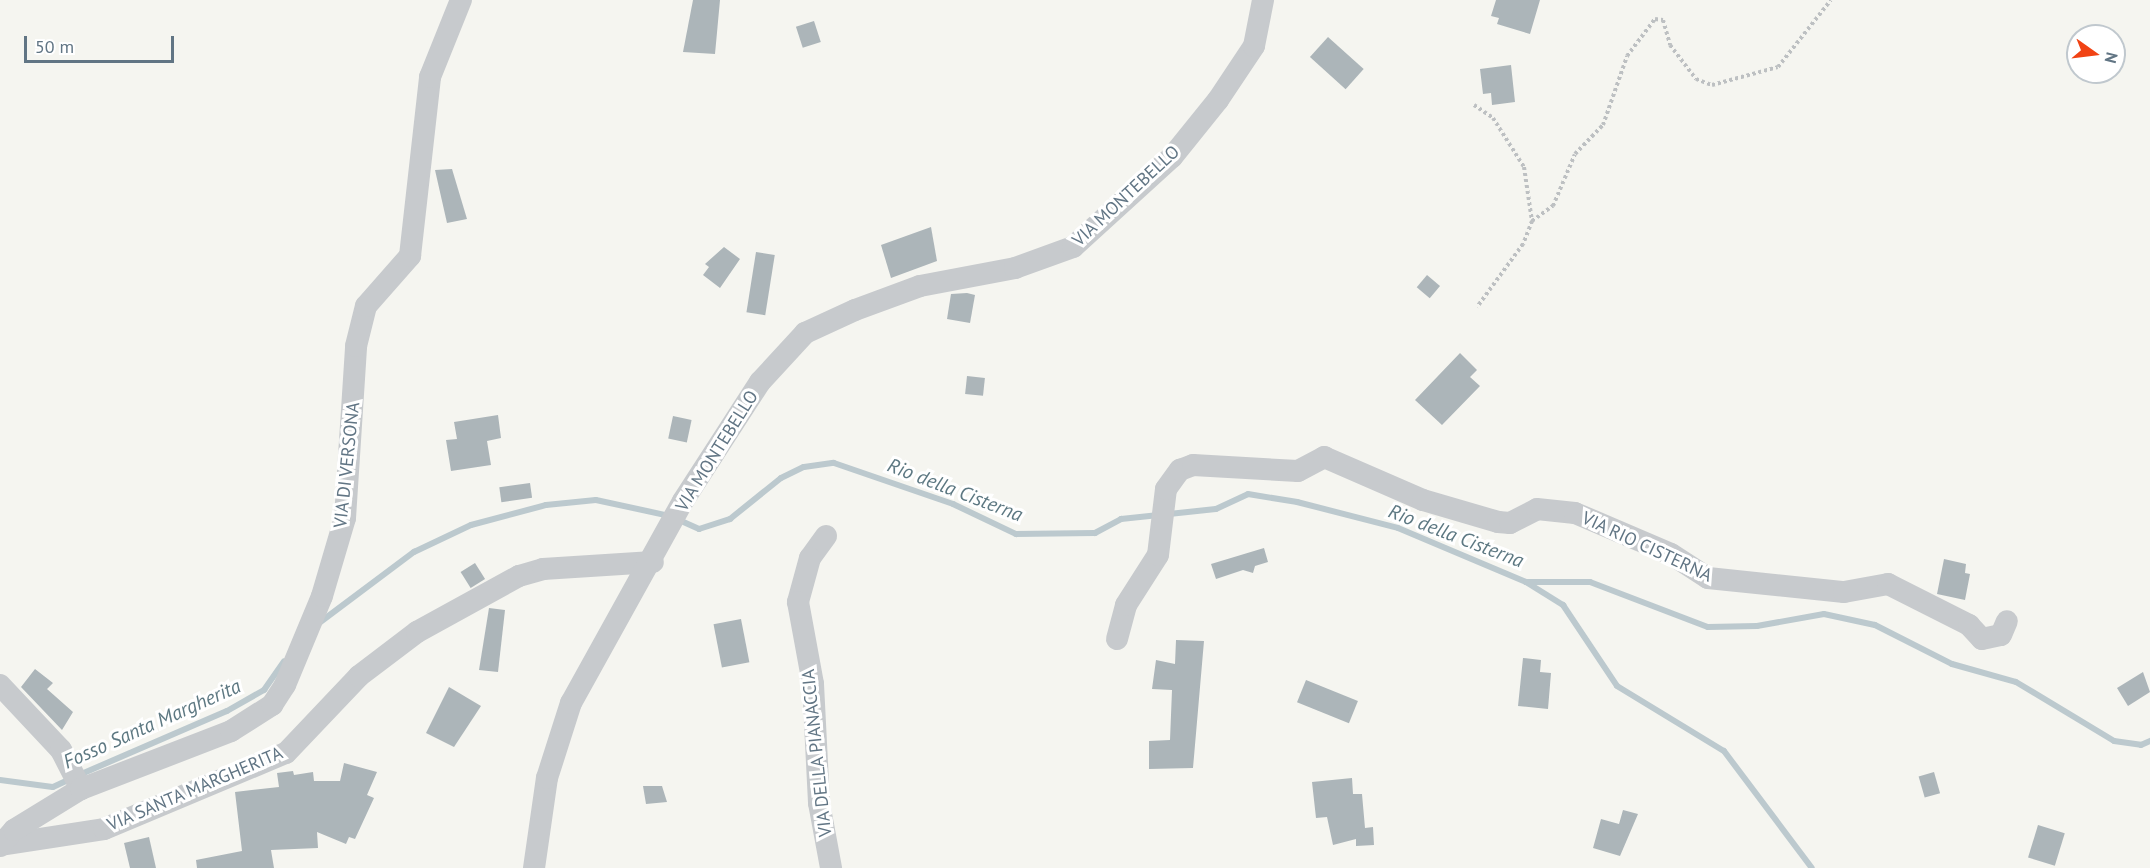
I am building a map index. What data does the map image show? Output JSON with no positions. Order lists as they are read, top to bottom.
{
  "streets": {
    "street": [
      "VIA MONTEBELLO",
      "VIA DI VERSONA",
      "VIA RIO CISTERNA",
      "VIA DELLA PIANACCIA",
      "VIA SANTA MARGHERITA"
    ]
  },
  "crossings": [
    ["VIA MONTEBELLO", "VIA SANTA MARGHERITA"],
    ["VIA DI VERSONA", "VIA SANTA MARGHERITA"]
  ],
  "water": ["Rio della Cisterna", "Fosso Santa Margherita"],
  "scale_bar": "50 m",
  "north": "right"
}
